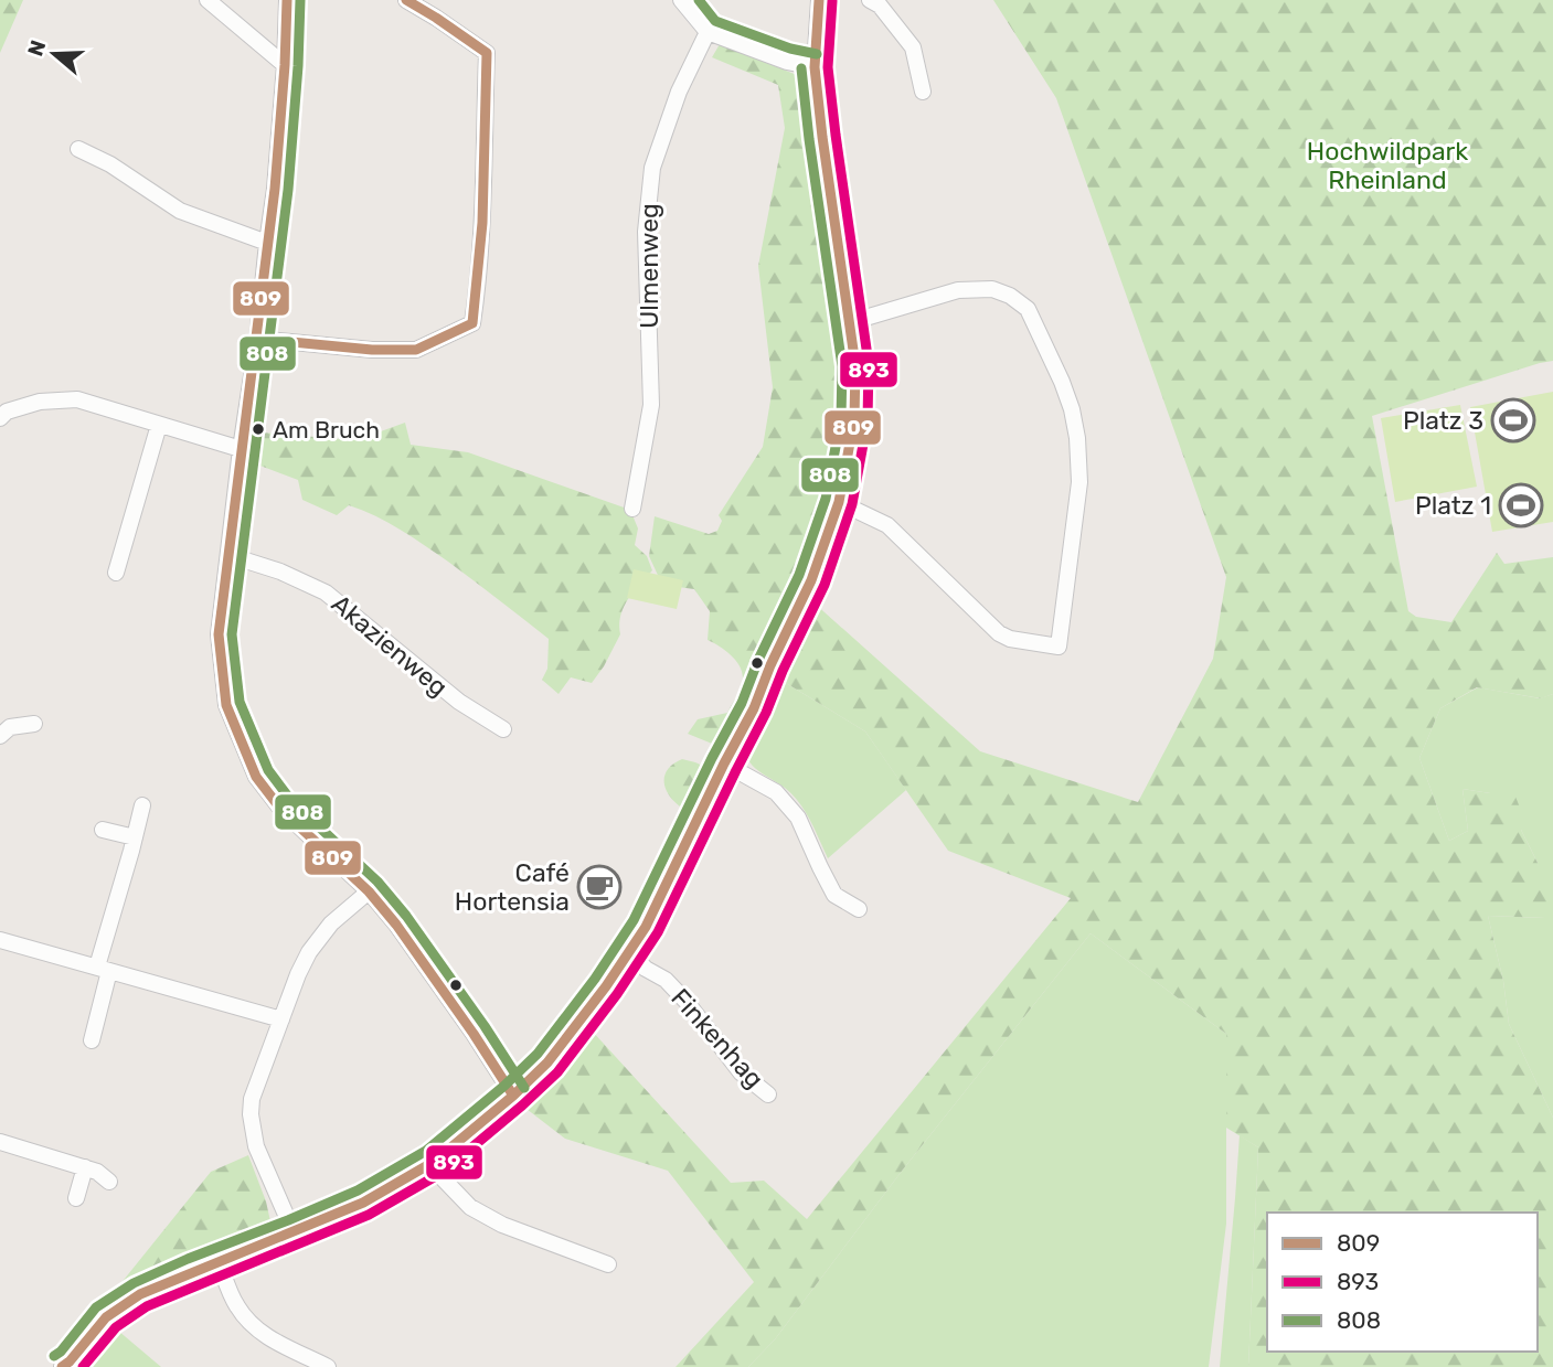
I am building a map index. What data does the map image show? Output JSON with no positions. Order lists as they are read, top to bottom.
{
  "streets": {
    "street": ["Ulmenweg", "Akazienweg", "Finkenhag"]
  },
  "parks": ["Hochwildpark Rheinland"],
  "places": {
    "sports": ["Platz 3", "Platz 1"],
    "other": ["Am Bruch"],
    "cafe": ["Café Hortensia"]
  },
  "lines": ["transit line 809", "transit line 808", "transit line 893"],
  "legend": ["809", "893", "808"],
  "north": "left"
}
